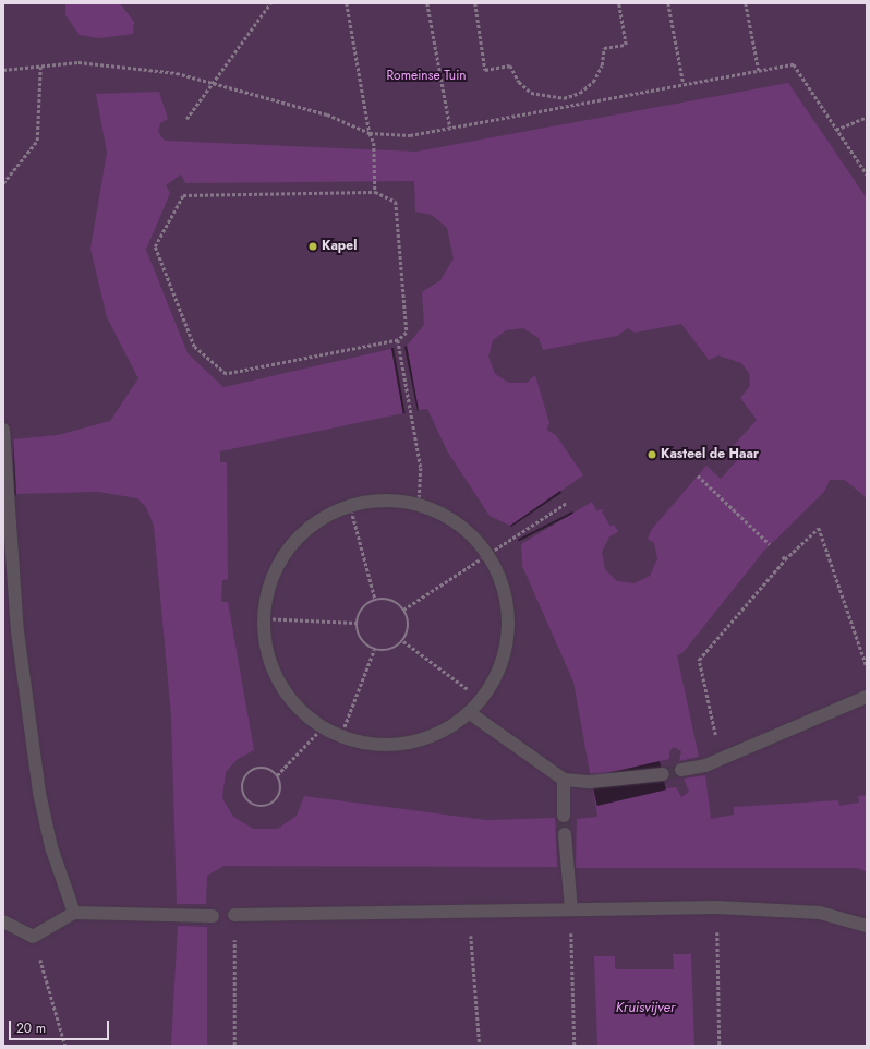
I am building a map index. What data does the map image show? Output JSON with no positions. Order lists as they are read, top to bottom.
{
  "water": ["Kruisvijver"],
  "parks": ["Romeinse Tuin"],
  "places": ["Kapel", "Kasteel de Haar"],
  "scale_bar": "20 m"
}
